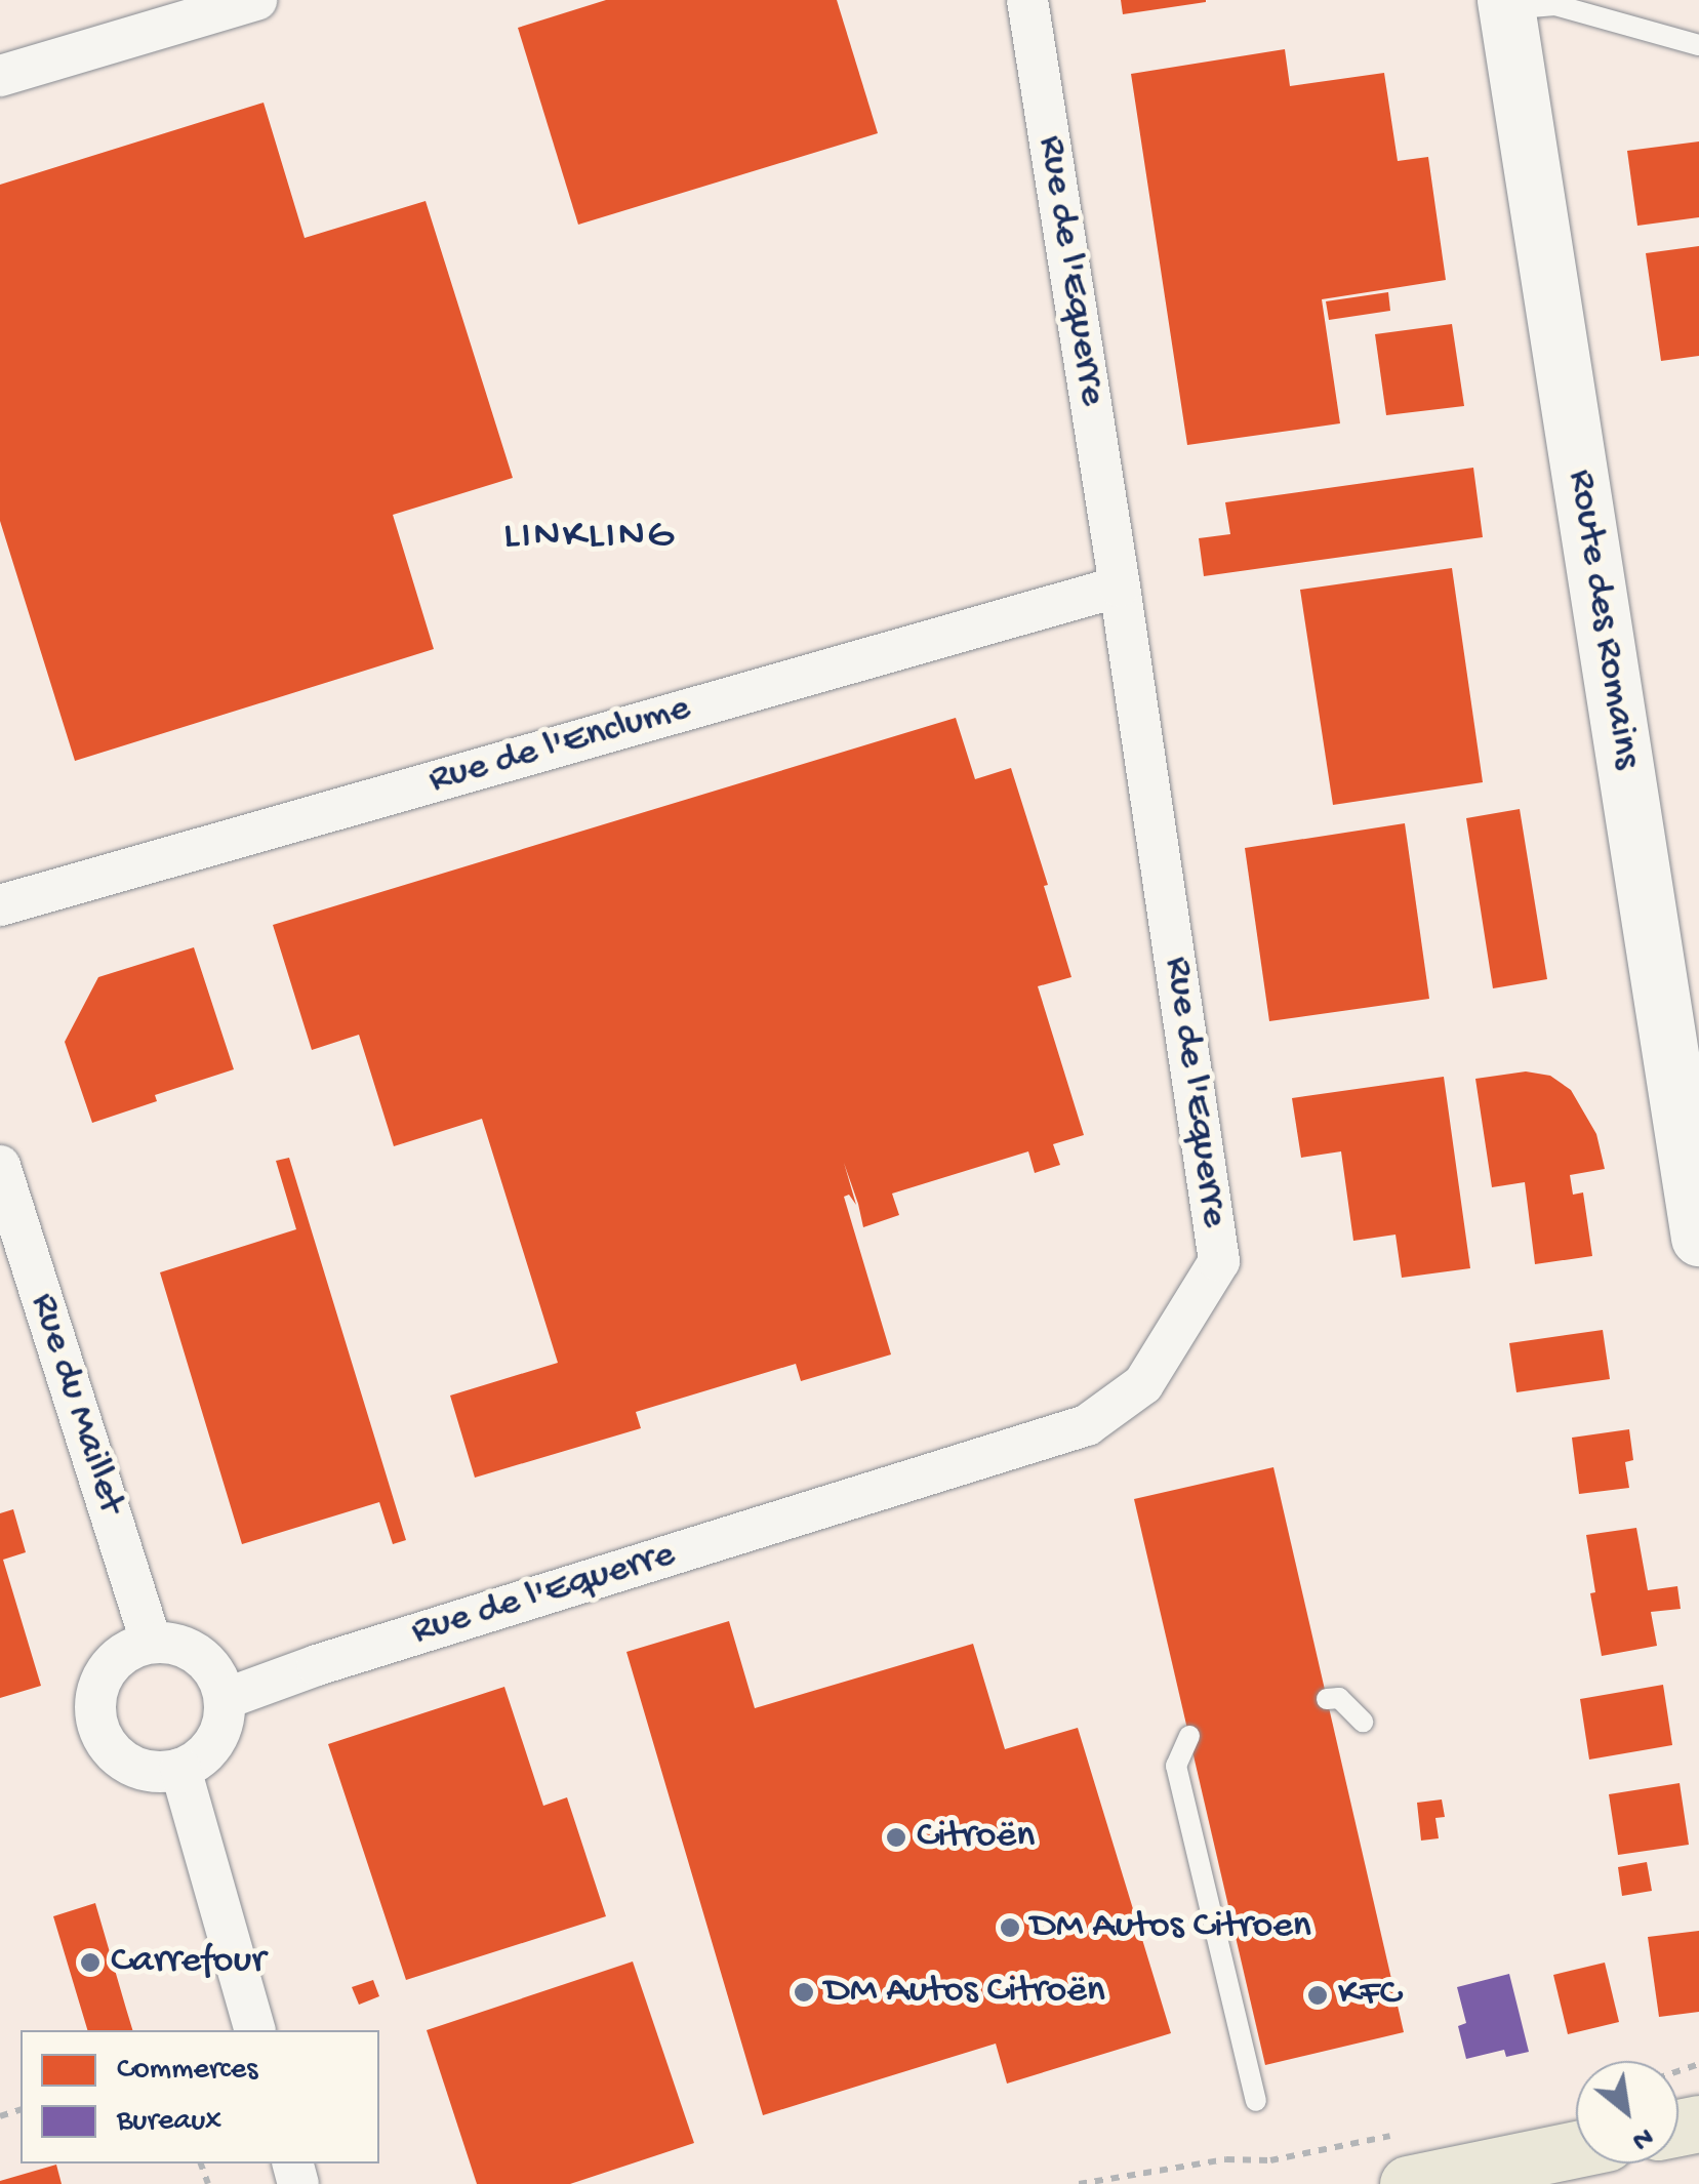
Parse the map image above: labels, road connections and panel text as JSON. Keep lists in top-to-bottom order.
{
  "streets": {
    "street": [
      "Rue de l'Equerre",
      "Route des Romains",
      "Rue de l'Enclume",
      "Rue du Maillet"
    ]
  },
  "crossings": [
    ["Rue de l'Equerre", "Rue de l'Enclume"],
    ["Rue de l'Equerre", "Rue du Maillet"]
  ],
  "districts": ["LINKLING"],
  "places": [
    "Citroën",
    "DM Autos Citroen",
    "Carrefour",
    "DM Autos Citroën",
    "KFC"
  ],
  "legend": ["Commerces", "Bureaux"],
  "north": "bottom right"
}
